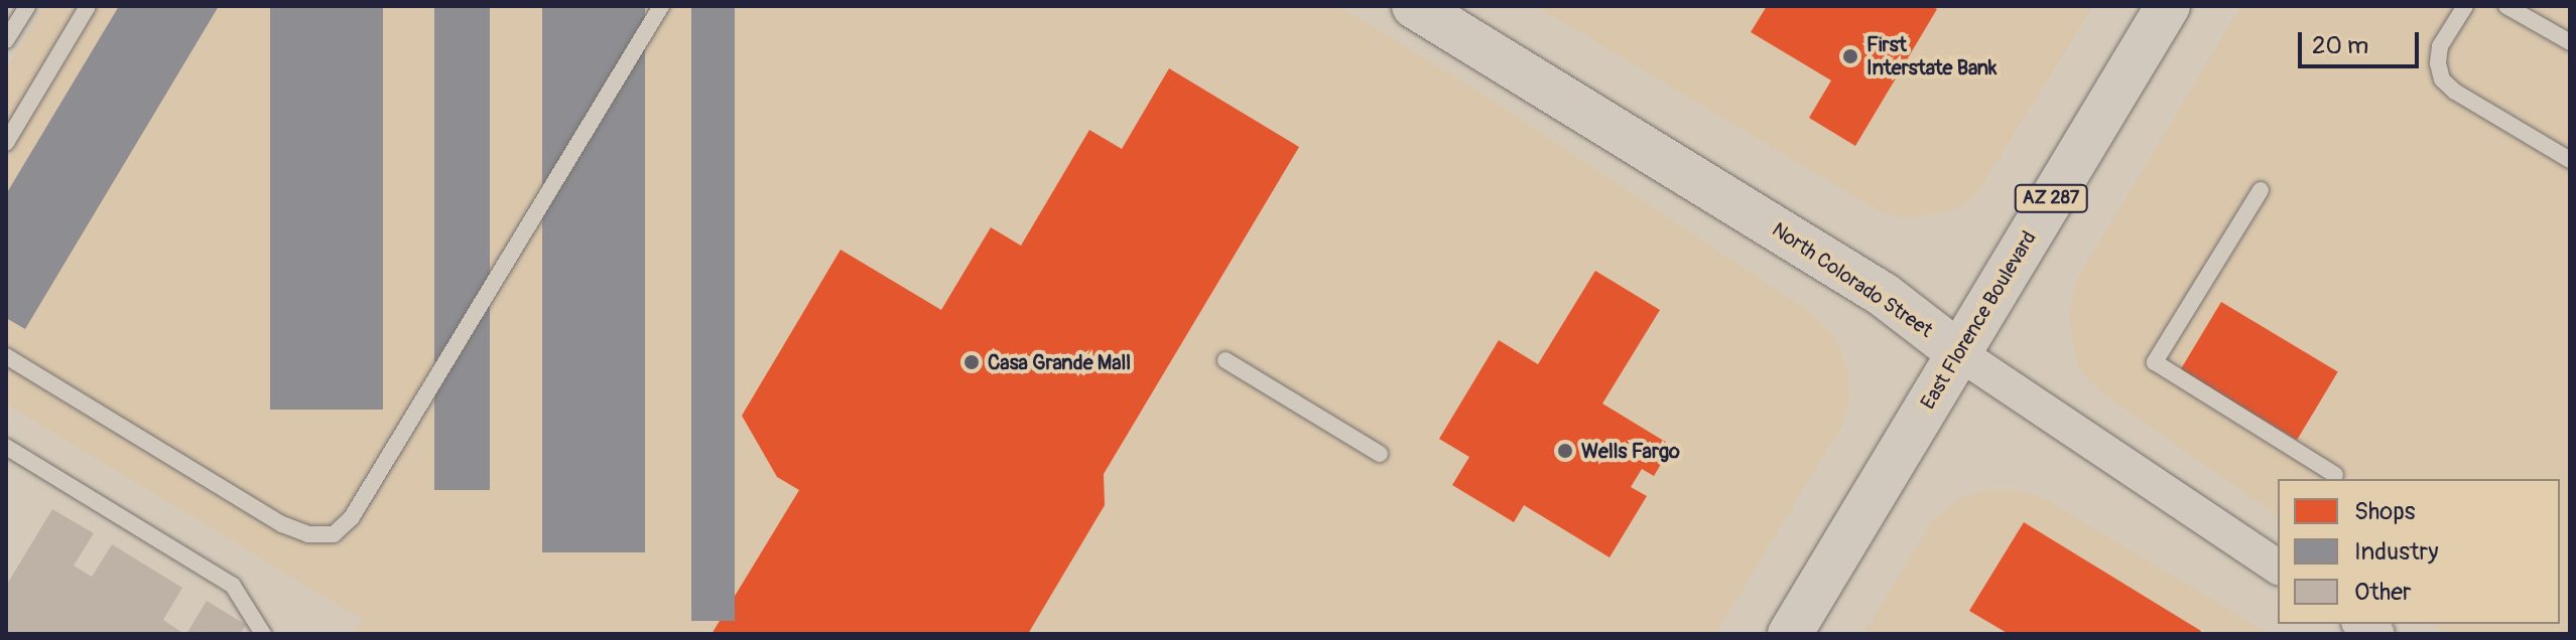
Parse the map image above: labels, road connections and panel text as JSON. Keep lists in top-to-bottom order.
{
  "streets": {
    "main road": ["AZ 287", "North Colorado Street", "East Florence Boulevard"]
  },
  "crossings": [
    ["North Colorado Street", "East Florence Boulevard"]
  ],
  "places": ["First Interstate Bank", "Casa Grande Mall", "Wells Fargo"],
  "legend": ["Shops", "Industry", "Other"],
  "scale_bar": "20 m"
}
